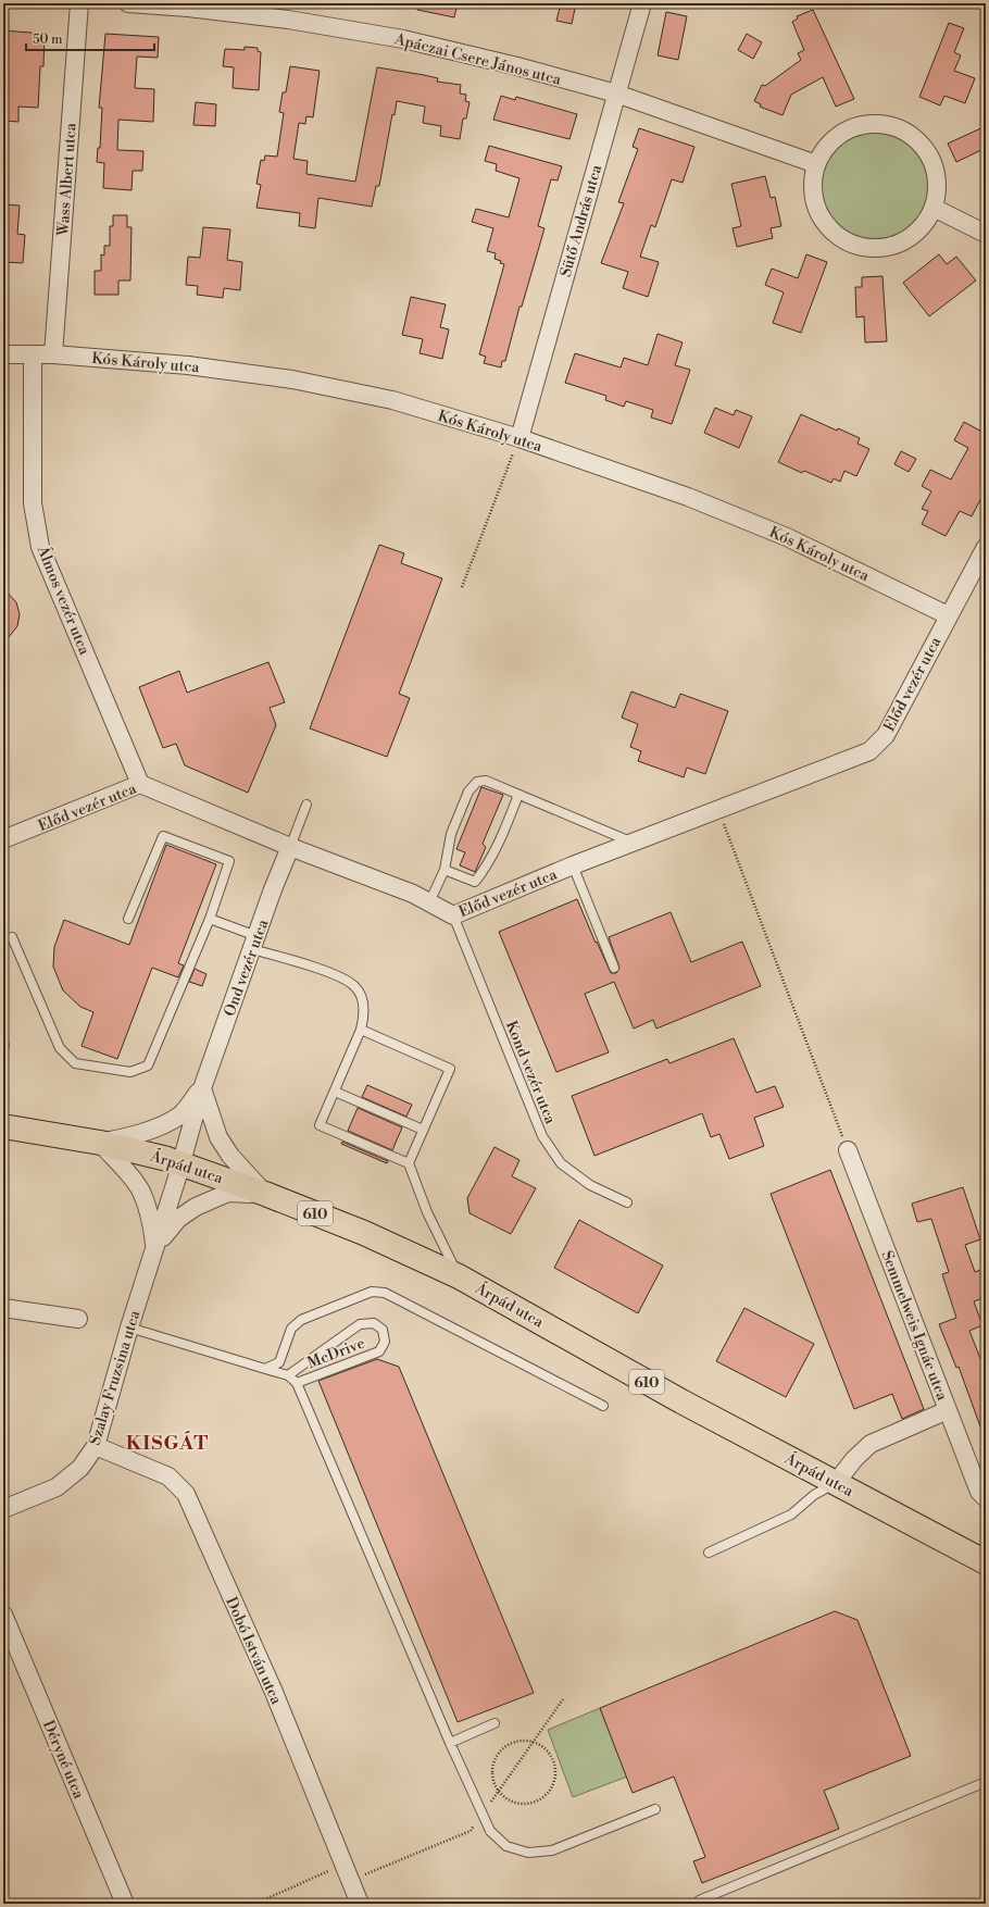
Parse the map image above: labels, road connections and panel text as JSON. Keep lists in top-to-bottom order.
{
  "streets": {
    "main road": ["Árpád utca", "610"],
    "street": [
      "Apáczai Csere János utca",
      "Wass Albert utca",
      "Sütő András utca",
      "Kós Károly utca",
      "Álmos vezér utca",
      "Előd vezér utca",
      "Ond vezér utca",
      "Semmelweis Ignác utca",
      "Szalay Fruzsina utca",
      "Dobó István utca",
      "Déryné utca"
    ],
    "lane": ["Kond vezér utca", "McDrive"]
  },
  "crossings": [
    ["Apáczai Csere János utca", "Sütő András utca"],
    ["Wass Albert utca", "Kós Károly utca"],
    ["Sütő András utca", "Kós Károly utca"],
    ["Kós Károly utca", "Álmos vezér utca"],
    ["Kós Károly utca", "Előd vezér utca"],
    ["Álmos vezér utca", "Előd vezér utca"],
    ["Előd vezér utca", "Ond vezér utca"],
    ["Előd vezér utca", "Kond vezér utca"],
    ["Ond vezér utca", "Árpád utca"],
    ["Ond vezér utca", "Szalay Fruzsina utca"],
    ["Árpád utca", "Szalay Fruzsina utca"],
    ["Szalay Fruzsina utca", "Dobó István utca"]
  ],
  "districts": ["KISGÁT"],
  "scale_bar": "50 m"
}
